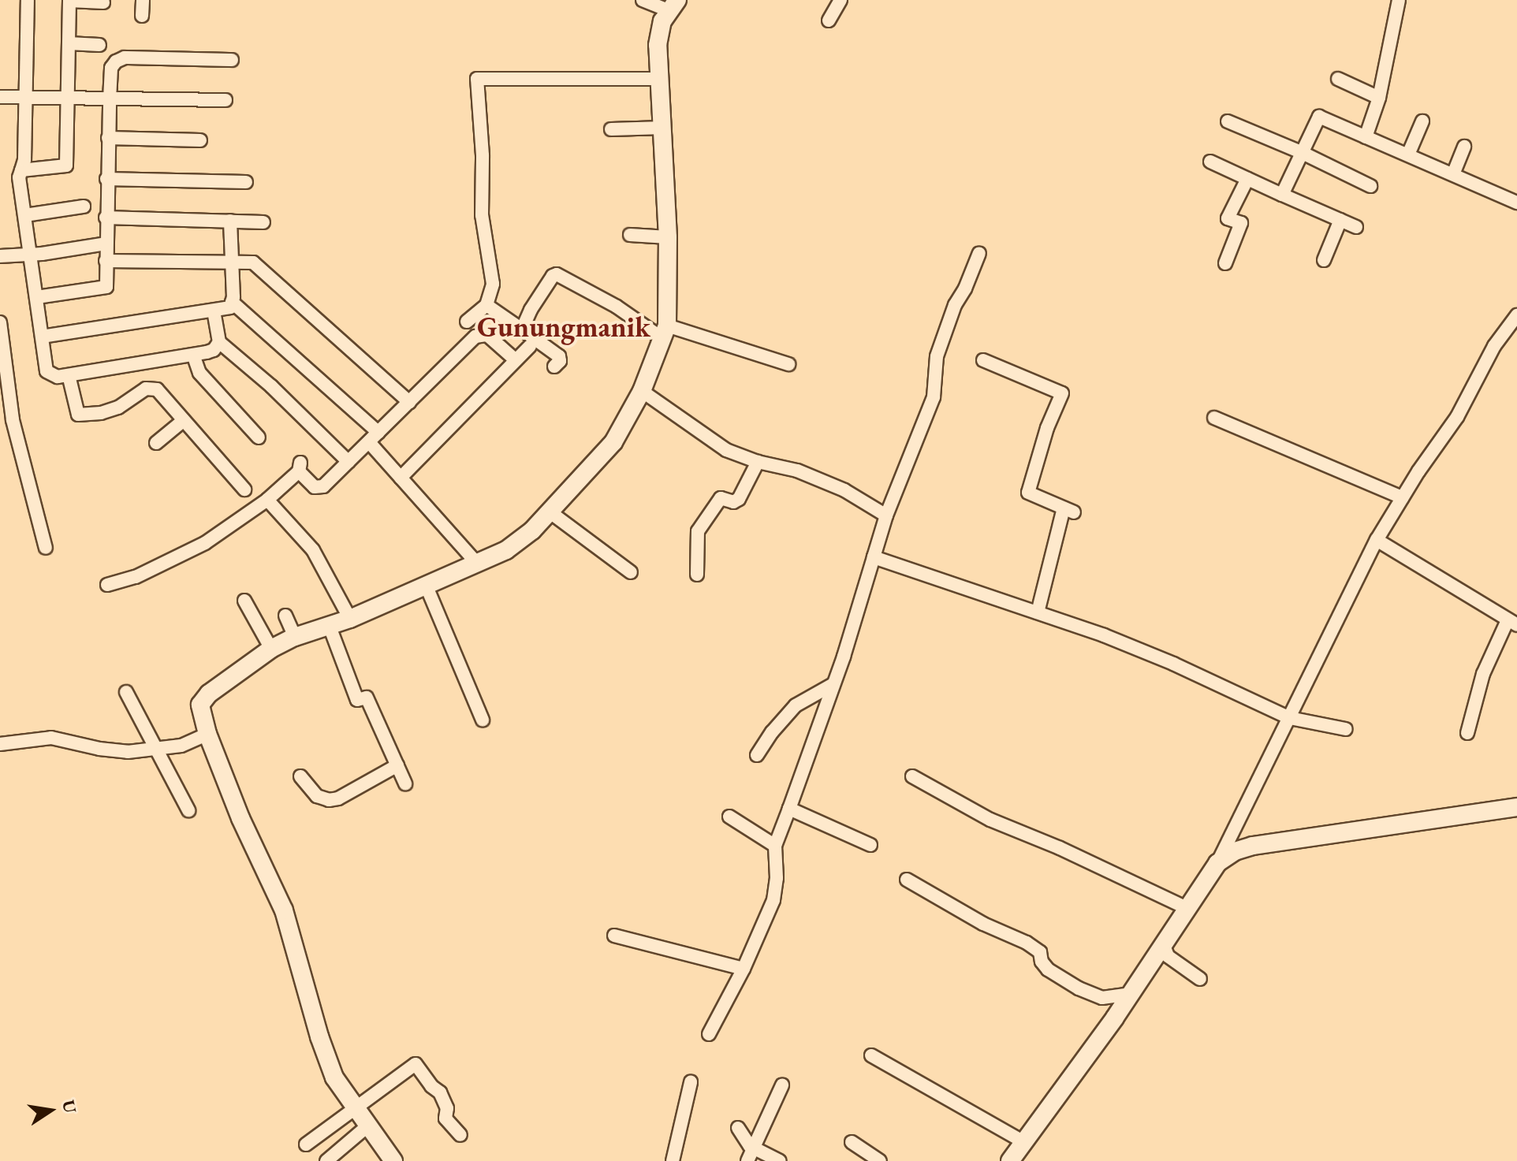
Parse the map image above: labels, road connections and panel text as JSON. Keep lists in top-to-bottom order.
{
  "districts": ["Gunungmanik"],
  "north": "right"
}
